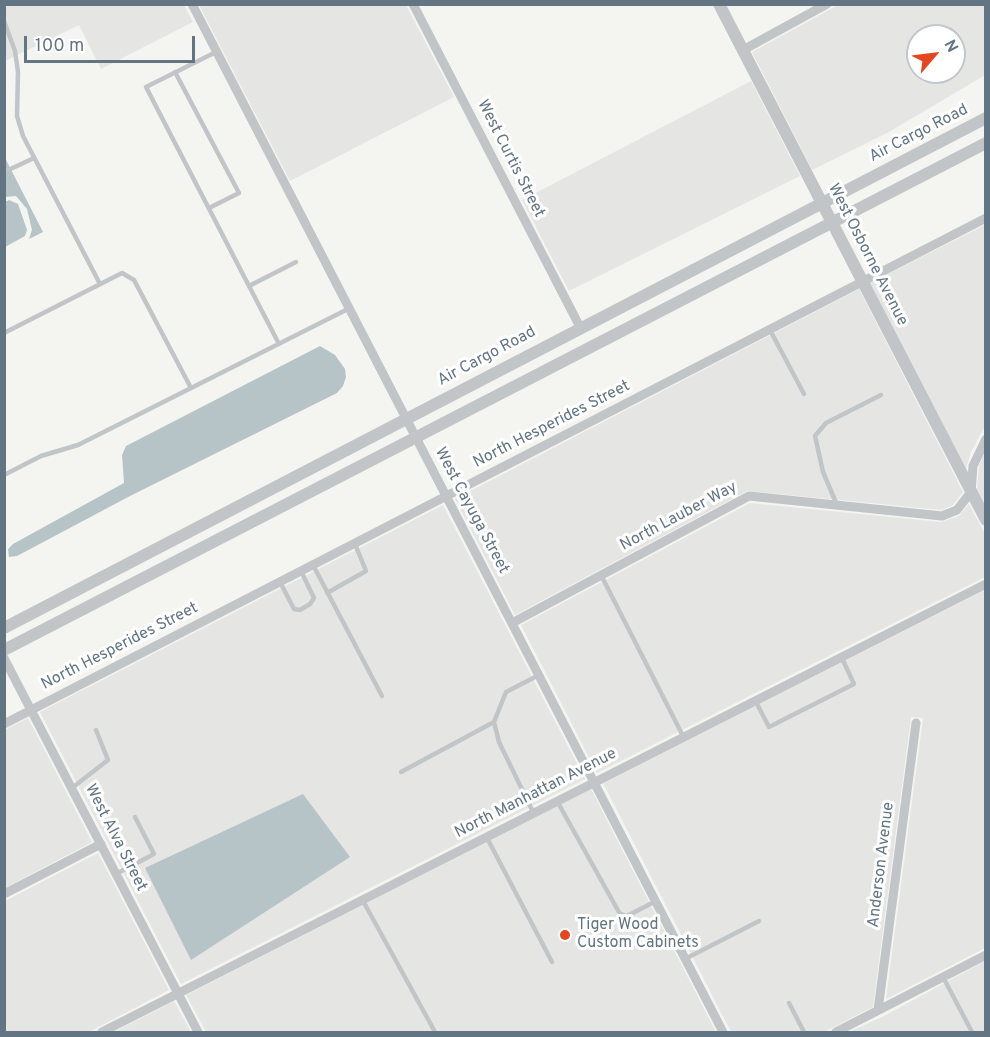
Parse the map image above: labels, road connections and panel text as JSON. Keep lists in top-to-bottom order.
{
  "streets": {
    "street": [
      "Air Cargo Road",
      "West Curtis Street",
      "West Osborne Avenue",
      "North Hesperides Street",
      "West Cayuga Street",
      "North Lauber Way",
      "North Manhattan Avenue",
      "West Alva Street",
      "Anderson Avenue"
    ]
  },
  "crossings": [
    ["Air Cargo Road", "West Curtis Street"],
    ["Air Cargo Road", "West Osborne Avenue"],
    ["Air Cargo Road", "West Cayuga Street"],
    ["West Osborne Avenue", "North Hesperides Street"],
    ["West Osborne Avenue", "North Lauber Way"],
    ["North Hesperides Street", "West Cayuga Street"],
    ["North Hesperides Street", "West Alva Street"],
    ["West Cayuga Street", "North Lauber Way"],
    ["West Cayuga Street", "North Manhattan Avenue"],
    ["North Manhattan Avenue", "West Alva Street"]
  ],
  "places": ["Tiger Wood Custom Cabinets"],
  "scale_bar": "100 m",
  "north": "top right"
}
